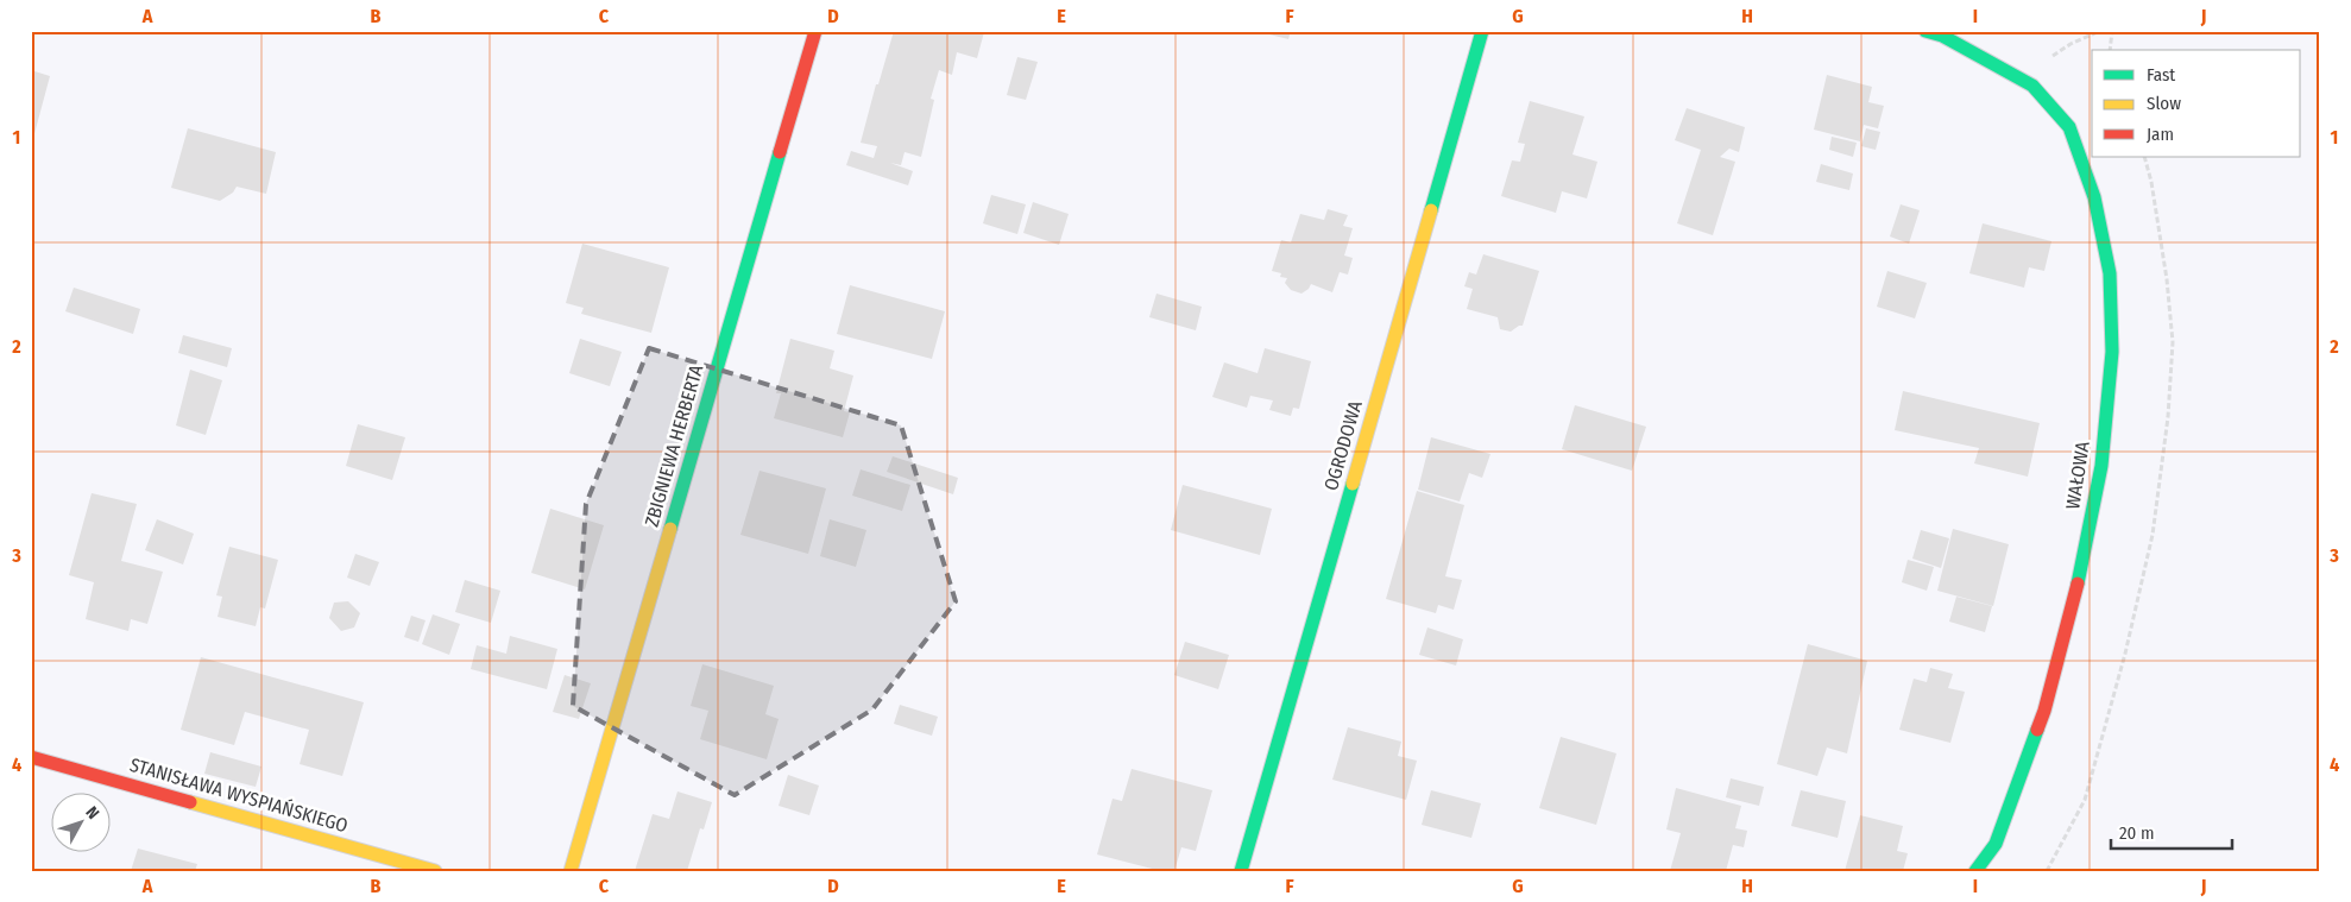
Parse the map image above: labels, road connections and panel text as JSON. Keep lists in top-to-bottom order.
{
  "streets": {
    "street": [
      "ZBIGNIEWA HERBERTA",
      "OGRODOWA",
      "WAŁOWA",
      "STANISŁAWA WYSPIAŃSKIEGO"
    ]
  },
  "legend": ["Fast", "Slow", "Jam"],
  "scale_bar": "20 m",
  "north": "top right",
  "grid": {
    "columns": [
      "A",
      "B",
      "C",
      "D",
      "E",
      "F",
      "G",
      "H",
      "I",
      "J"
    ],
    "rows": [
      "1",
      "2",
      "3",
      "4"
    ]
  }
}
